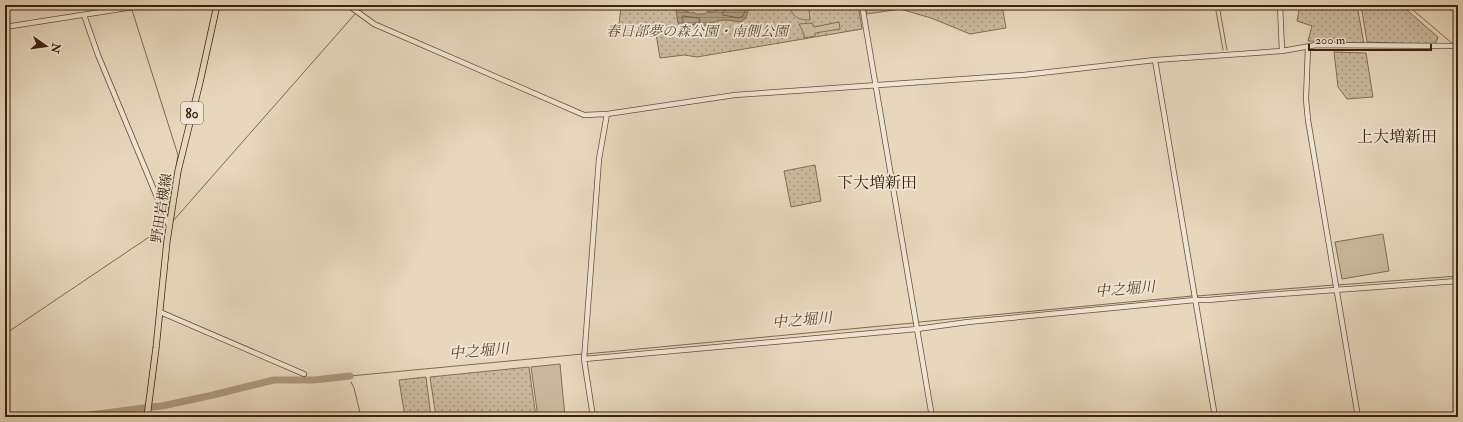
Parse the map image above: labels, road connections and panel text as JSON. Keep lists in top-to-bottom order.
{
  "streets": {
    "main road": ["80", "野田岩槻線"]
  },
  "districts": ["上大増新田", "下大増新田"],
  "water": ["中之堀川"],
  "parks": ["春日部夢の森公園・南側公園"],
  "scale_bar": "200 m",
  "north": "right"
}
